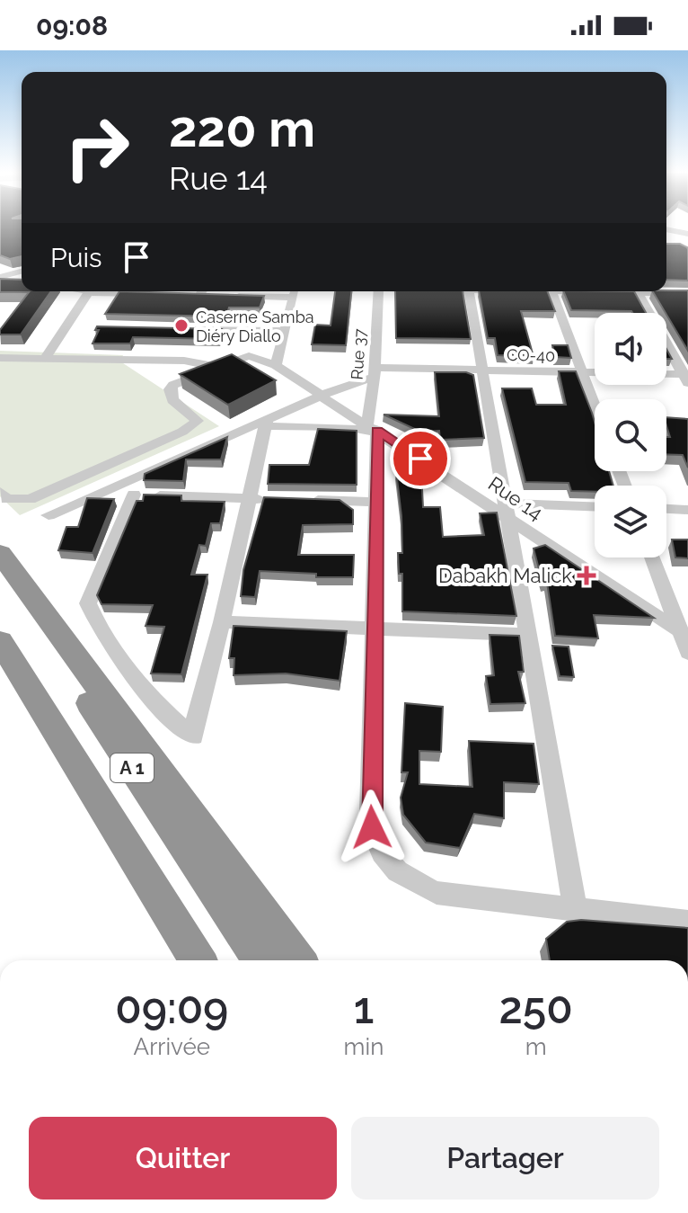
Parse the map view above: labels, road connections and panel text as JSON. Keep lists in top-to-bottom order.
{
  "streets": {
    "highway": ["A 1"],
    "street": ["Rue 37", "CO-40", "Rue 14"]
  },
  "crossings": [
    ["Rue 37", "CO-40"],
    ["Rue 37", "Rue 14"]
  ],
  "places": {
    "other": ["Caserne Samba Diéry Diallo"],
    "health": ["Dabakh Malick"]
  },
  "page": {
    "status": "09:08",
    "turn": ["220 m", "Rue 14"],
    "then": "Puis",
    "eta": [
      "09:09",
      "Arrivée",
      "1",
      "min",
      "250",
      "m"
    ],
    "buttons": ["Quitter", "Partager"]
  }
}
